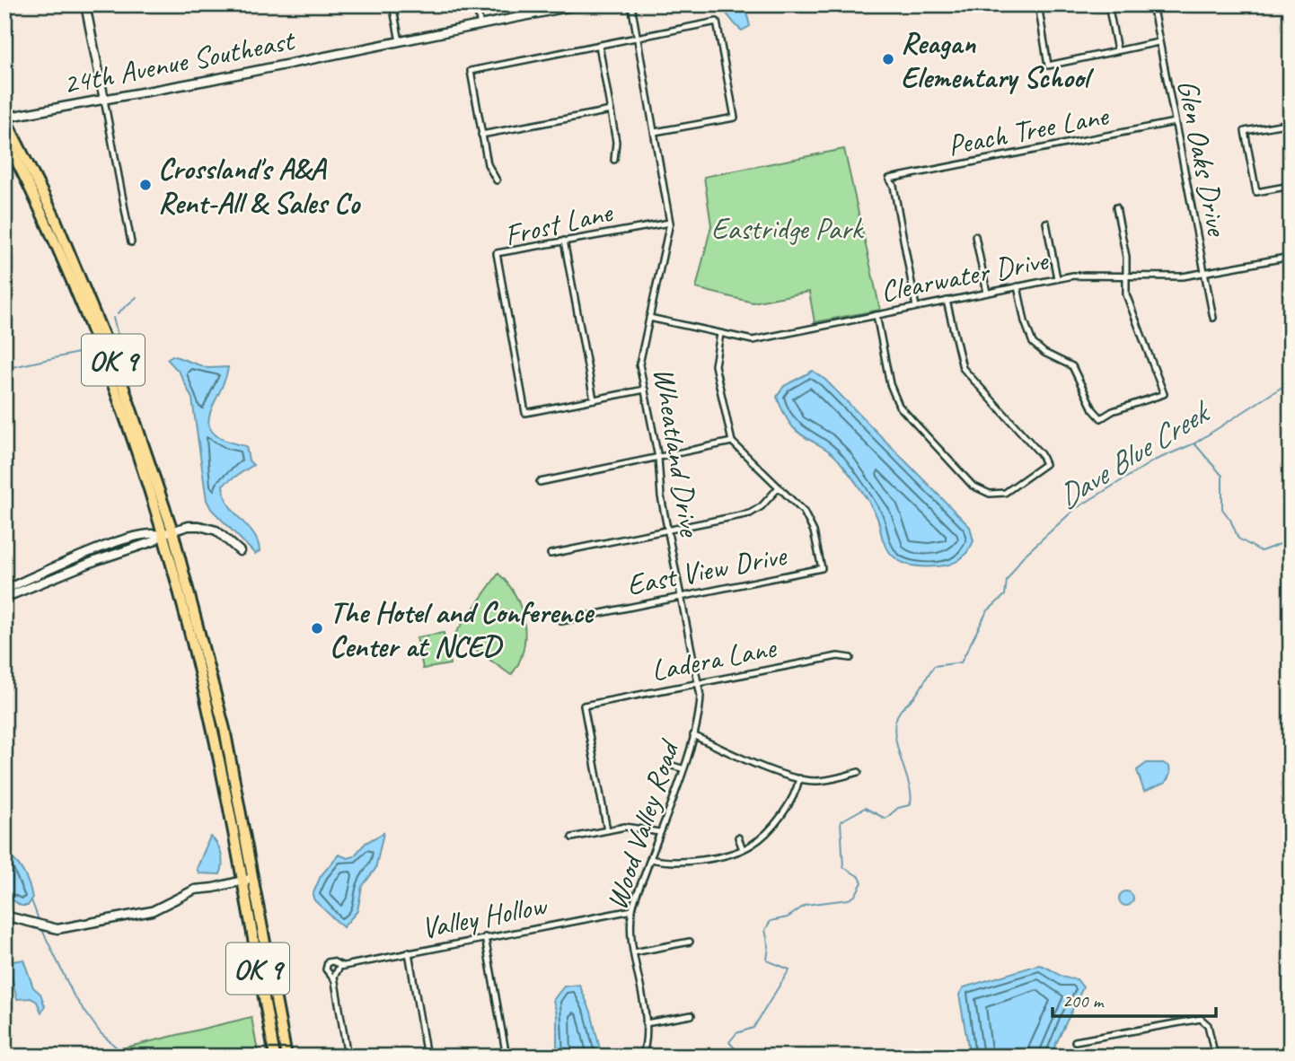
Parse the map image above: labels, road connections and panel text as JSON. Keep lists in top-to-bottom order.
{
  "streets": {
    "highway": ["OK 9"],
    "street": [
      "24th Avenue Southeast",
      "Peach Tree Lane",
      "Glen Oaks Drive",
      "Frost Lane",
      "Clearwater Drive",
      "Wheatland Drive",
      "East View Drive",
      "Ladera Lane",
      "Wood Valley Road",
      "Valley Hollow"
    ]
  },
  "crossings": [
    ["24th Avenue Southeast", "OK 9"],
    ["Peach Tree Lane", "Glen Oaks Drive"],
    ["Peach Tree Lane", "Clearwater Drive"],
    ["Glen Oaks Drive", "Clearwater Drive"],
    ["Frost Lane", "Wheatland Drive"],
    ["Clearwater Drive", "Wheatland Drive"],
    ["Wheatland Drive", "East View Drive"],
    ["Wheatland Drive", "Ladera Lane"],
    ["Wheatland Drive", "Wood Valley Road"],
    ["Ladera Lane", "Wood Valley Road"],
    ["Wood Valley Road", "Valley Hollow"]
  ],
  "water": ["Dave Blue Creek"],
  "parks": ["Eastridge Park"],
  "places": ["Reagan Elementary School", "Crossland's A&A Rent-All & Sales Co", "The Hotel and Conference Center at NCED"],
  "scale_bar": "200 m"
}
